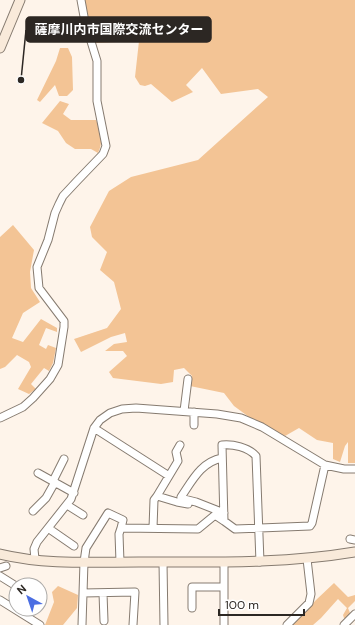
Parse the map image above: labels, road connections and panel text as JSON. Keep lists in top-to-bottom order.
{
  "places": ["薩摩川内市国際交流センター"],
  "scale_bar": "100 m",
  "north": "top left"
}
